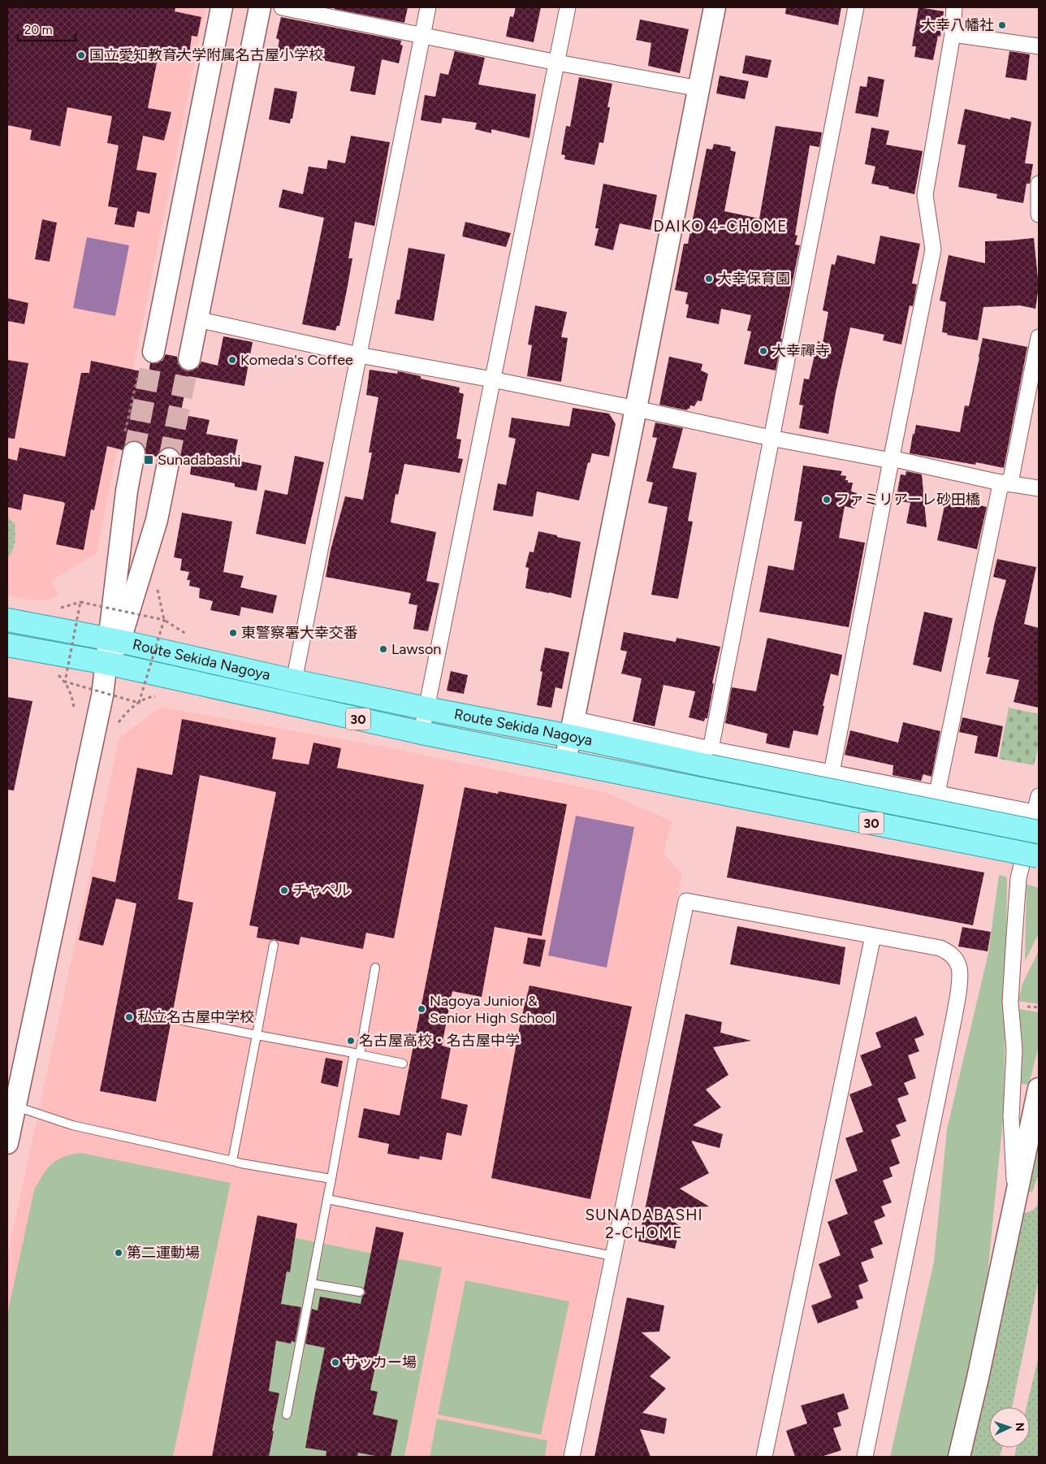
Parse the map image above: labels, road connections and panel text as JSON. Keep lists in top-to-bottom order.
{
  "streets": {
    "main road": ["Route Sekida Nagoya", "30"]
  },
  "districts": ["DAIKO 4-CHOME", "SUNADABASHI 2-CHOME"],
  "places": {
    "other": [
      "大幸八幡社",
      "国立愛知教育大学附属名古屋小学校",
      "大幸保育園",
      "大幸禪寺",
      "Komeda's Coffee",
      "ファミリアーレ砂田橋",
      "東警察署大幸交番",
      "Lawson",
      "チャペル",
      "Nagoya Junior & Senior High School",
      "私立名古屋中学校",
      "名古屋高校・名古屋中学",
      "第二運動場",
      "サッカー場"
    ],
    "transit": ["Sunadabashi"]
  },
  "scale_bar": "20 m",
  "north": "right"
}
